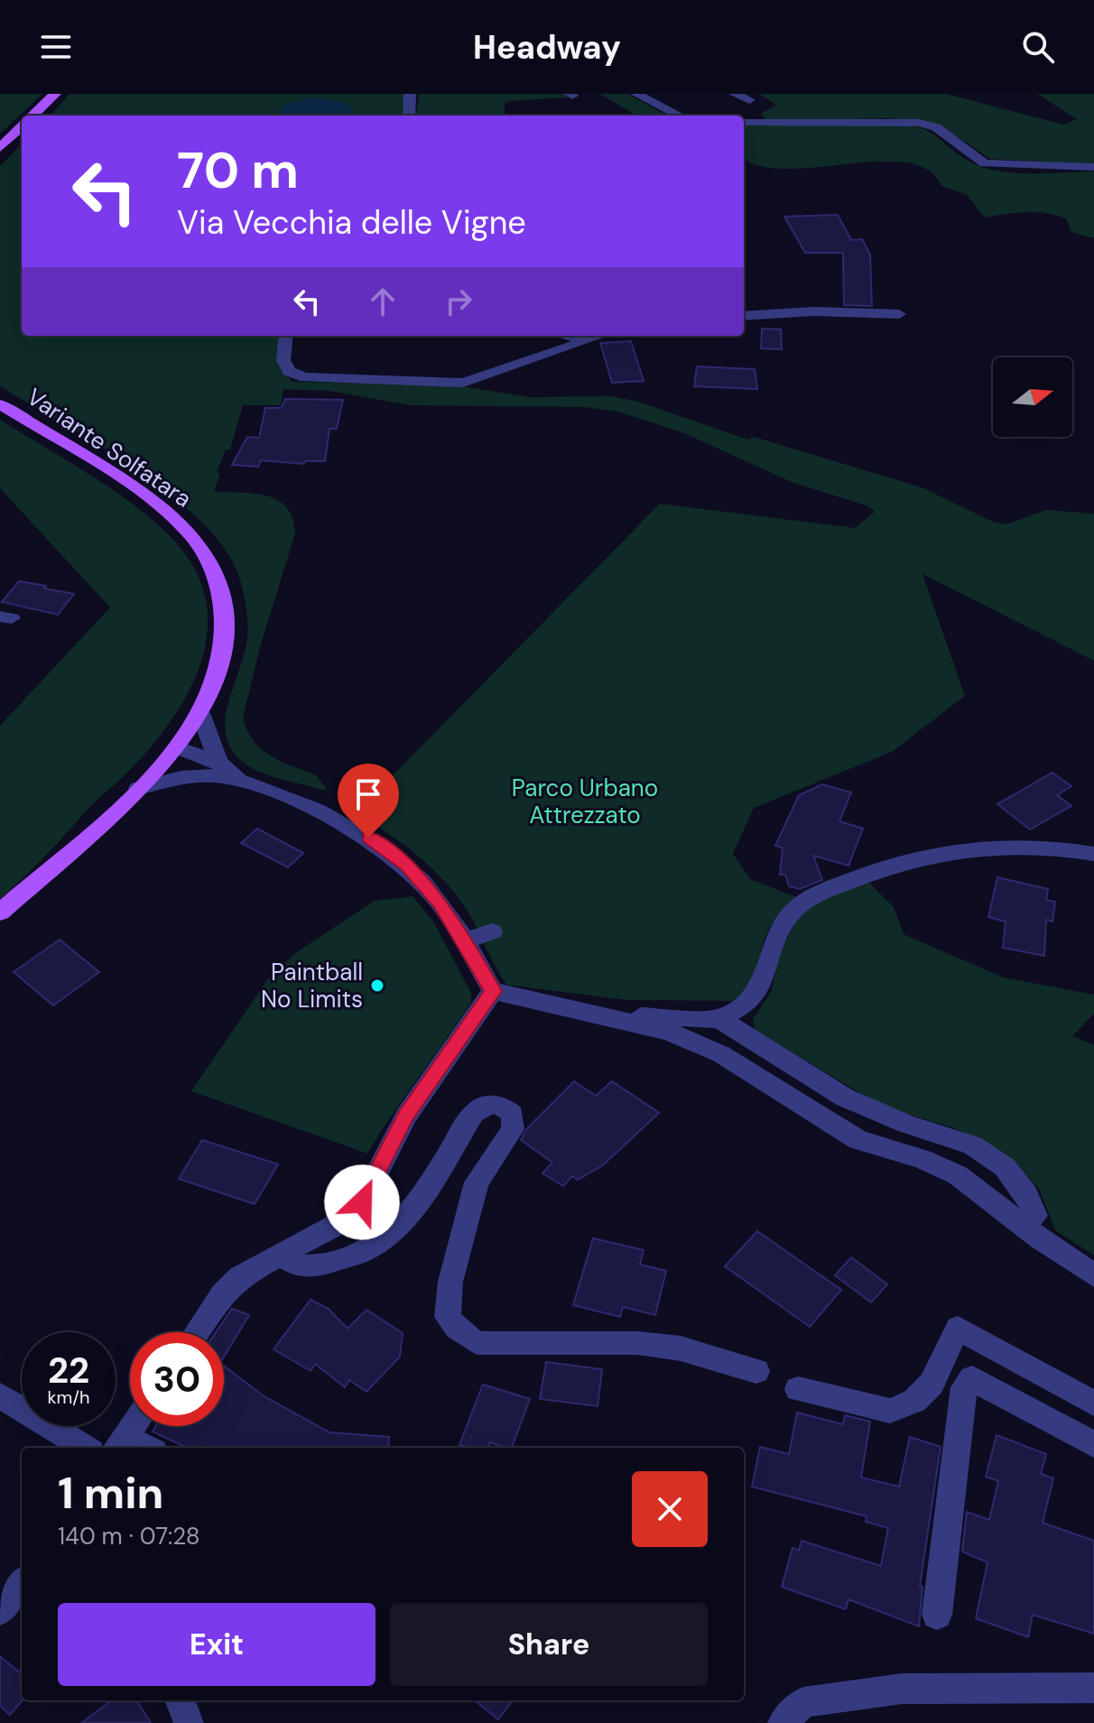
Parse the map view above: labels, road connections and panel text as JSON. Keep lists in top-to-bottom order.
{
  "streets": {
    "main road": ["Variante Solfatara"]
  },
  "parks": ["Parco Urbano Attrezzato"],
  "places": ["Paintball No Limits"],
  "north": "right",
  "page": {
    "header": "Headway",
    "turn": ["70 m", "Via Vecchia delle Vigne"],
    "speed": "22 km/h",
    "limit": "30",
    "heading": ["1 min", "140 m · 07:28"],
    "buttons": ["Exit", "Share"]
  }
}
